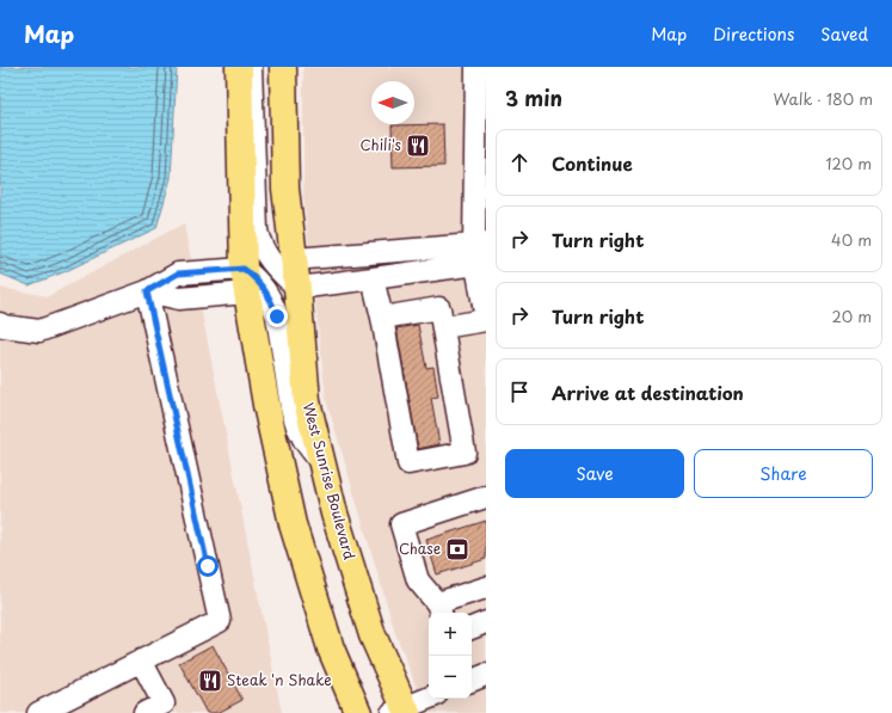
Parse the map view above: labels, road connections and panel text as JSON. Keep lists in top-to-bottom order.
{
  "streets": {
    "highway": ["West Sunrise Boulevard"]
  },
  "places": {
    "restaurant": ["Chili's", "Steak 'n Shake"],
    "bank": ["Chase"]
  },
  "north": "left",
  "page": {
    "header": "Map",
    "nav": ["Map", "Directions", "Saved"],
    "heading": ["3 min", "Walk · 180 m"],
    "list": [
      ["Continue", "120 m"],
      ["Turn right", "40 m"],
      ["Turn right", "20 m"],
      "Arrive at destination"
    ],
    "buttons": ["Save", "Share"],
    "map_buttons": ["+", "−"]
  }
}
